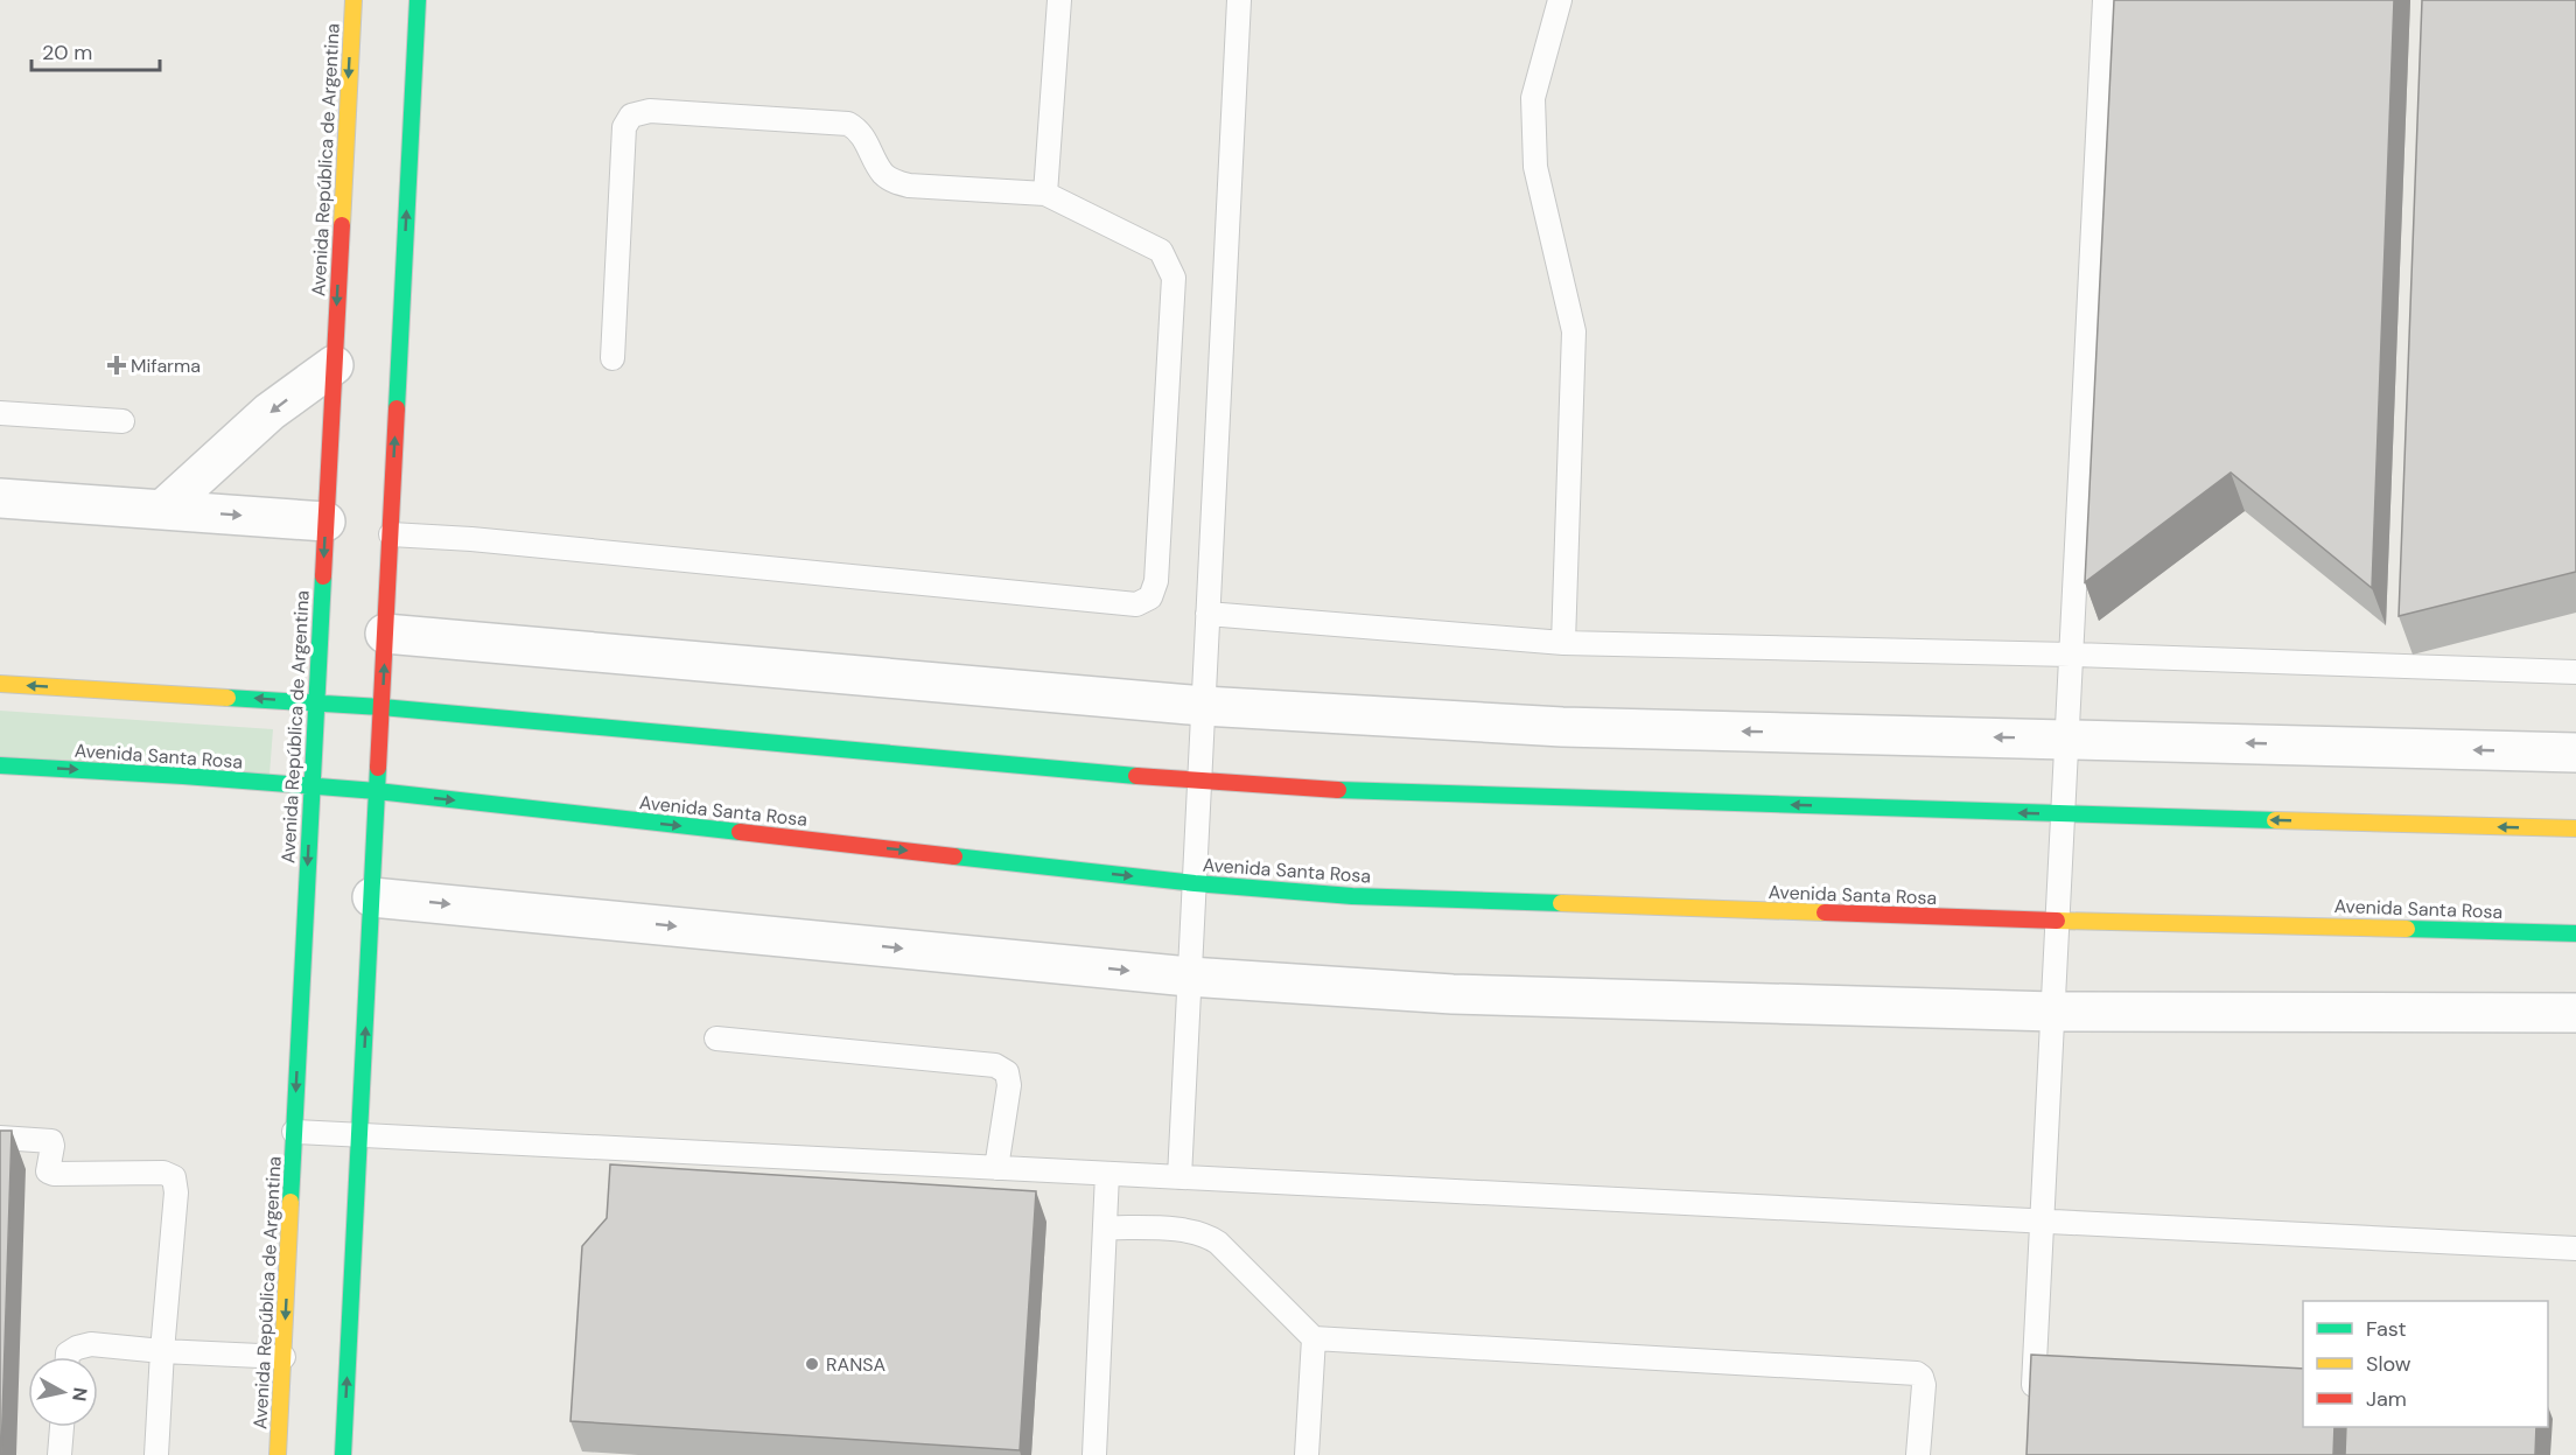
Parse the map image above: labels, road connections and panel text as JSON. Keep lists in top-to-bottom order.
{
  "streets": {
    "main road": ["Avenida República de Argentina", "Avenida Santa Rosa"]
  },
  "crossings": [
    ["Avenida República de Argentina", "Avenida Santa Rosa"]
  ],
  "places": {
    "health": ["Mifarma"],
    "other": ["RANSA"]
  },
  "legend": ["Fast", "Slow", "Jam"],
  "scale_bar": "20 m",
  "north": "right"
}
